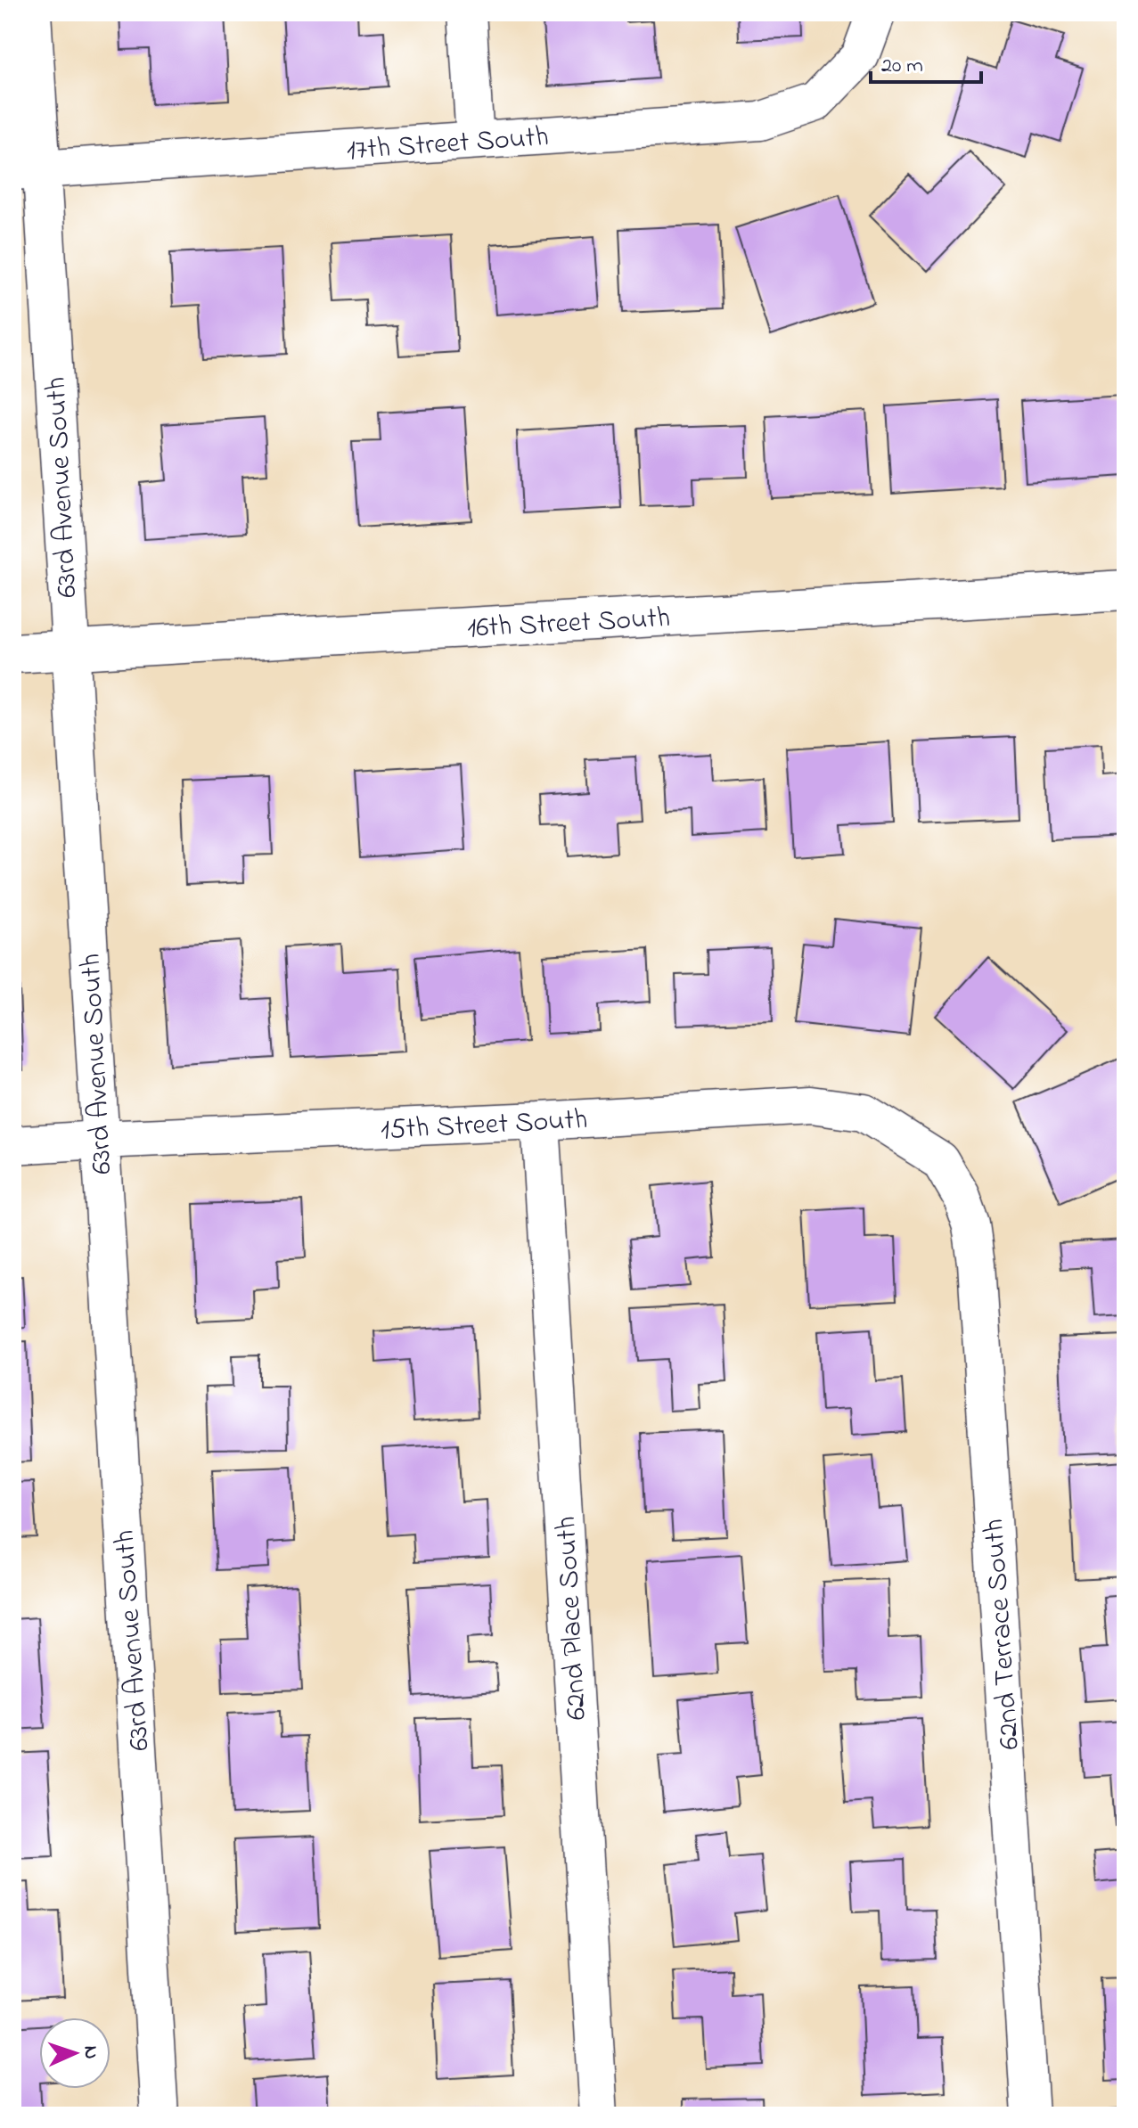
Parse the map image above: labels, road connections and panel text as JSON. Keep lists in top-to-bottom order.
{
  "streets": {
    "street": [
      "17th Street South",
      "63rd Avenue South",
      "16th Street South",
      "15th Street South",
      "62nd Place South",
      "62nd Terrace South"
    ]
  },
  "crossings": [
    ["17th Street South", "63rd Avenue South"],
    ["63rd Avenue South", "16th Street South"],
    ["63rd Avenue South", "15th Street South"],
    ["15th Street South", "62nd Place South"],
    ["15th Street South", "62nd Terrace South"]
  ],
  "scale_bar": "20 m",
  "north": "right"
}
